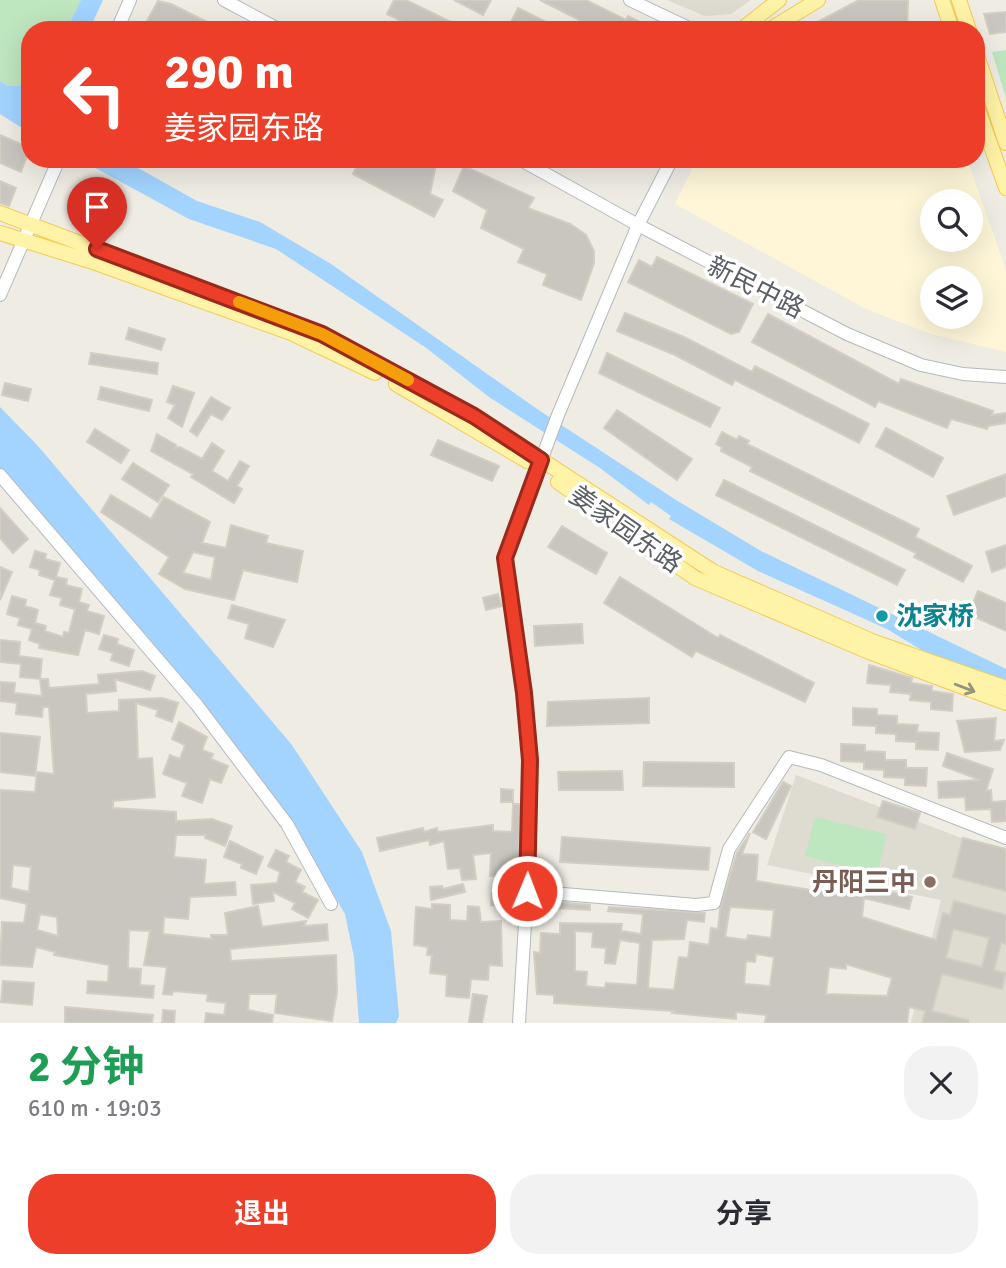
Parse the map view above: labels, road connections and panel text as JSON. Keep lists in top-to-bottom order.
{
  "streets": {
    "main road": ["姜家园东路"],
    "street": ["新民中路"]
  },
  "places": ["沈家桥", "丹阳三中"],
  "page": {
    "turn": ["290 m", "姜家园东路"],
    "heading": ["2 分钟", "610 m · 19:03"],
    "buttons": ["退出", "分享"]
  }
}
